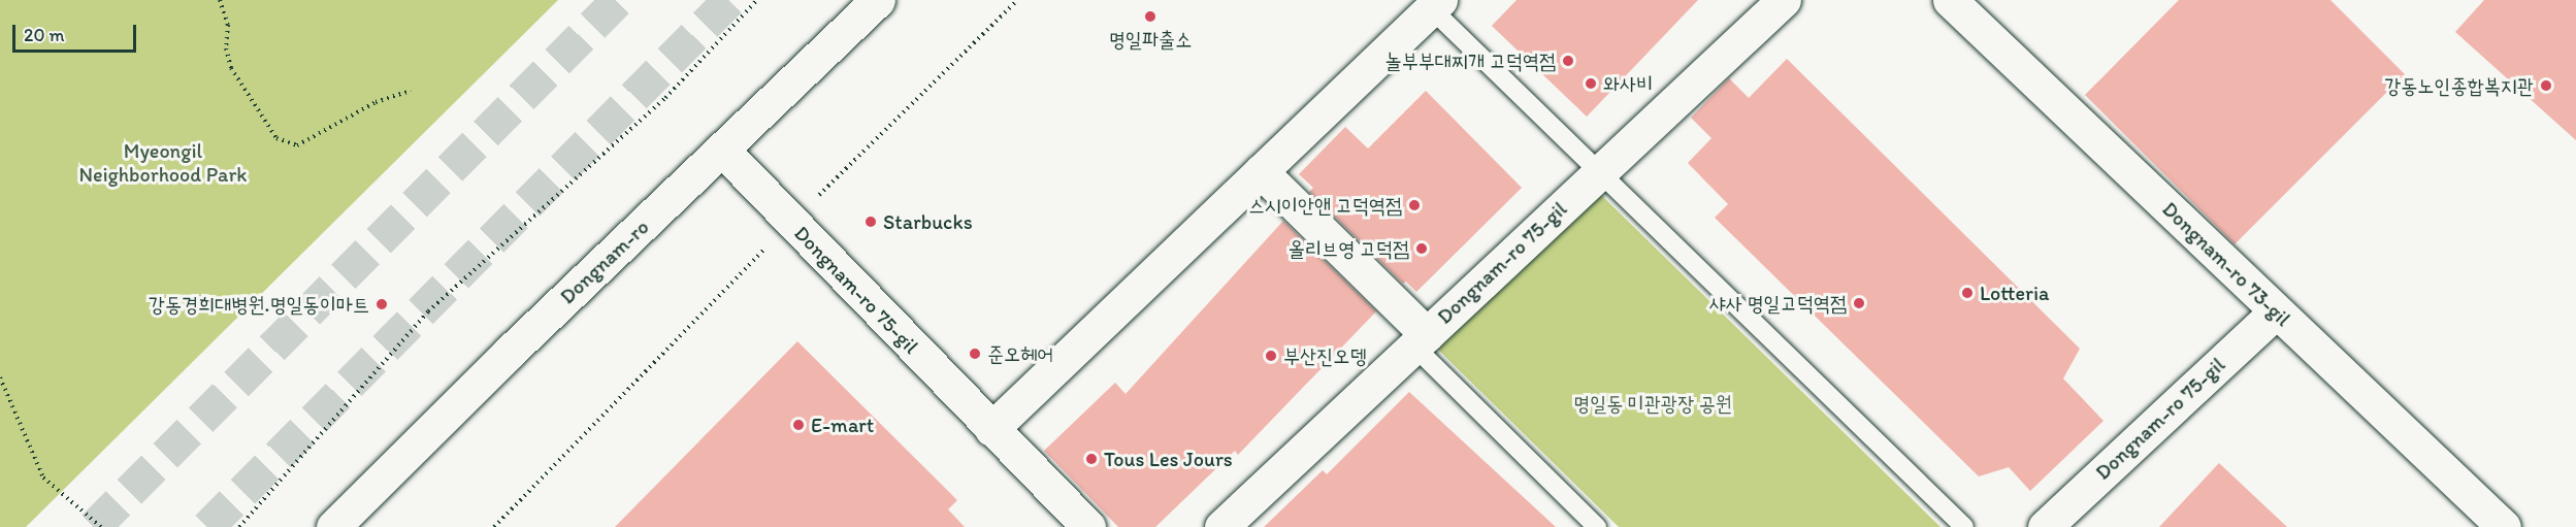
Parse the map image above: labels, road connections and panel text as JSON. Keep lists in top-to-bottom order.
{
  "streets": {
    "street": ["Dongnam-ro", "Dongnam-ro 75-gil", "Dongnam-ro 73-gil"]
  },
  "crossings": [
    ["Dongnam-ro", "Dongnam-ro 75-gil"],
    ["Dongnam-ro 75-gil", "Dongnam-ro 73-gil"]
  ],
  "parks": ["Myeongil Neighborhood Park", "명일동 미관광장 공원"],
  "places": [
    "명일파출소",
    "놀부부대찌개 고덕역점",
    "와사비",
    "강동노인종합복지관",
    "스시이안앤 고덕역점",
    "Starbucks",
    "올리브영 고덕점",
    "Lotteria",
    "샤사 명일고덕역점",
    "강동경희대병원.명일동이마트",
    "준오헤어",
    "부산진오뎅",
    "E-mart",
    "Tous Les Jours"
  ],
  "scale_bar": "20 m"
}
